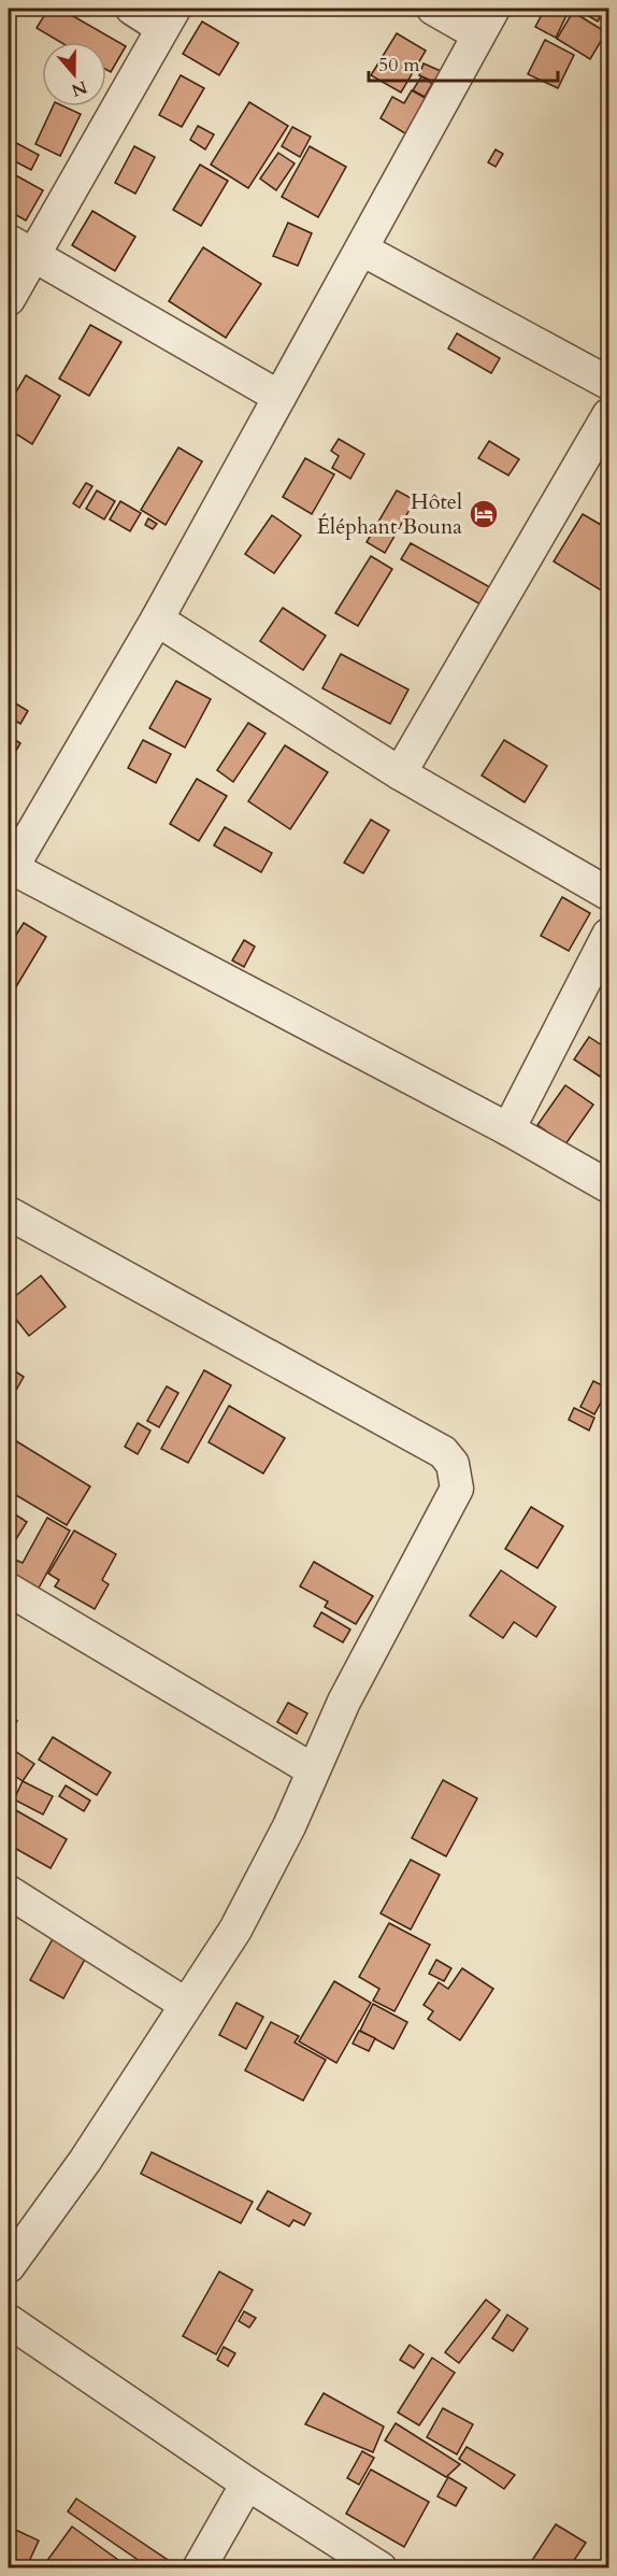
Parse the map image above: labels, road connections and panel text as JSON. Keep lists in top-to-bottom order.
{
  "places": {
    "hotel": ["Hôtel Éléphant Bouna"]
  },
  "scale_bar": "50 m",
  "north": "bottom"
}
